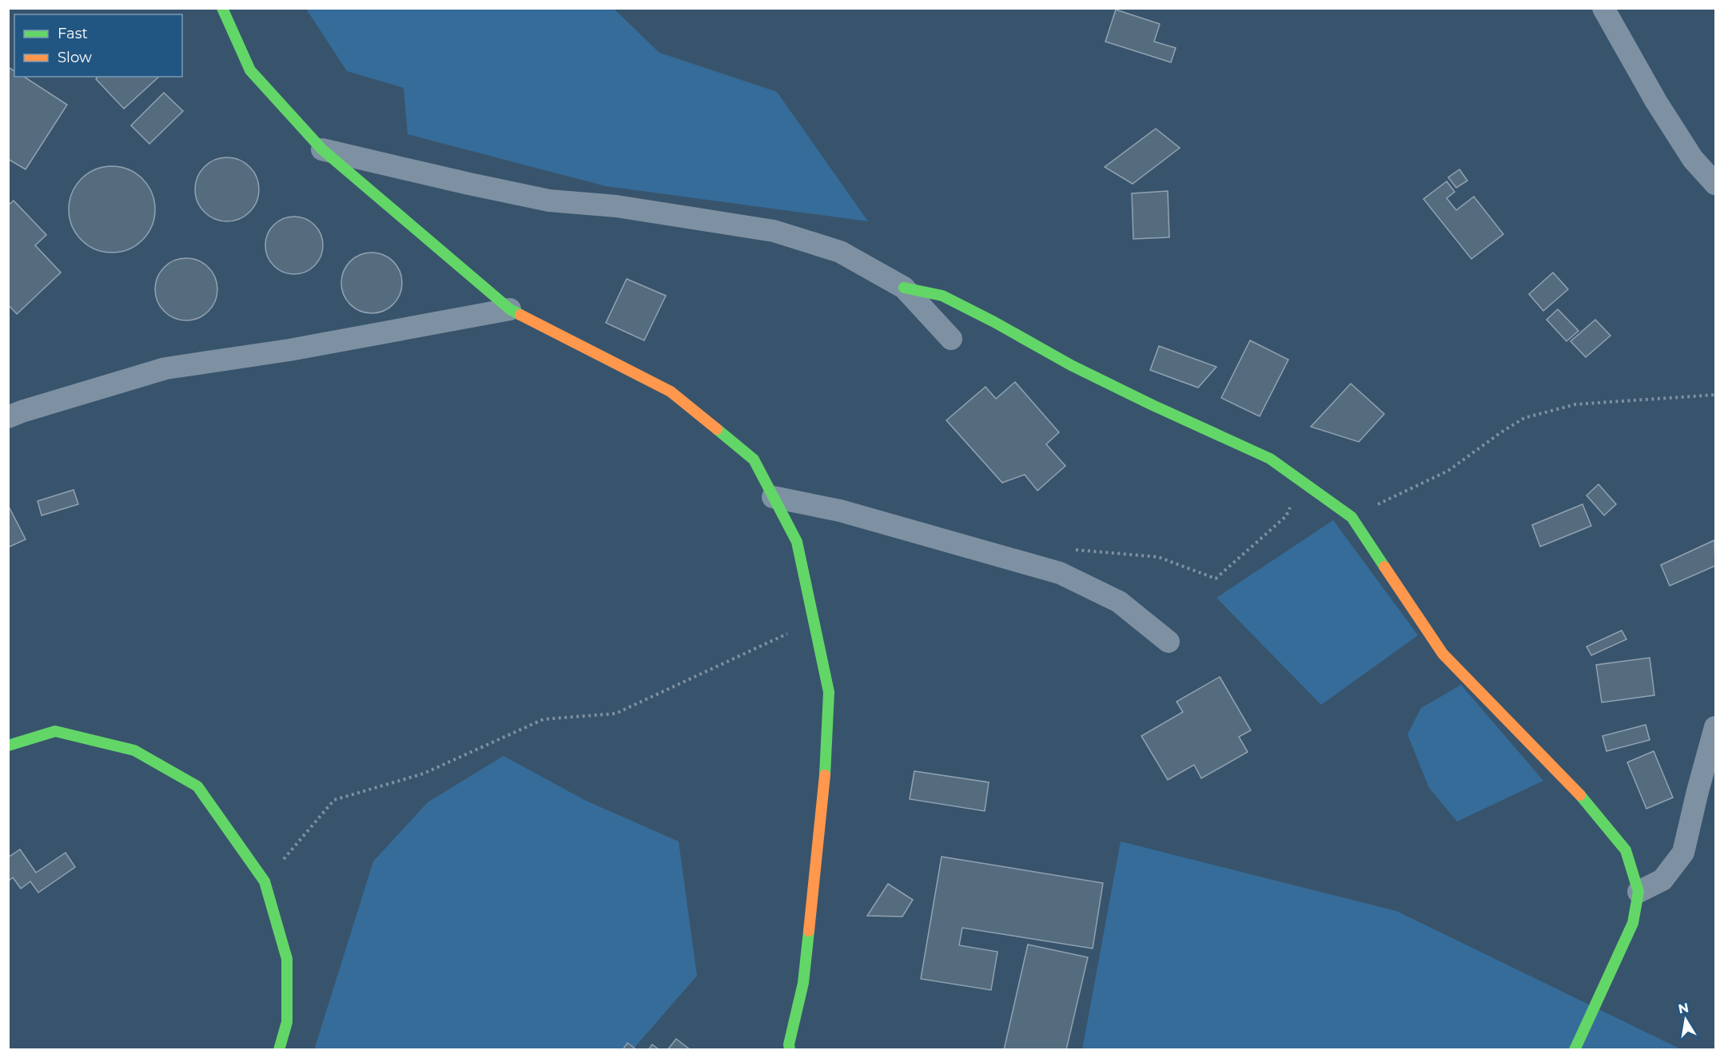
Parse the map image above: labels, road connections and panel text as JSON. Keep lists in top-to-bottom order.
{
  "legend": ["Fast", "Slow"],
  "north": "top"
}
